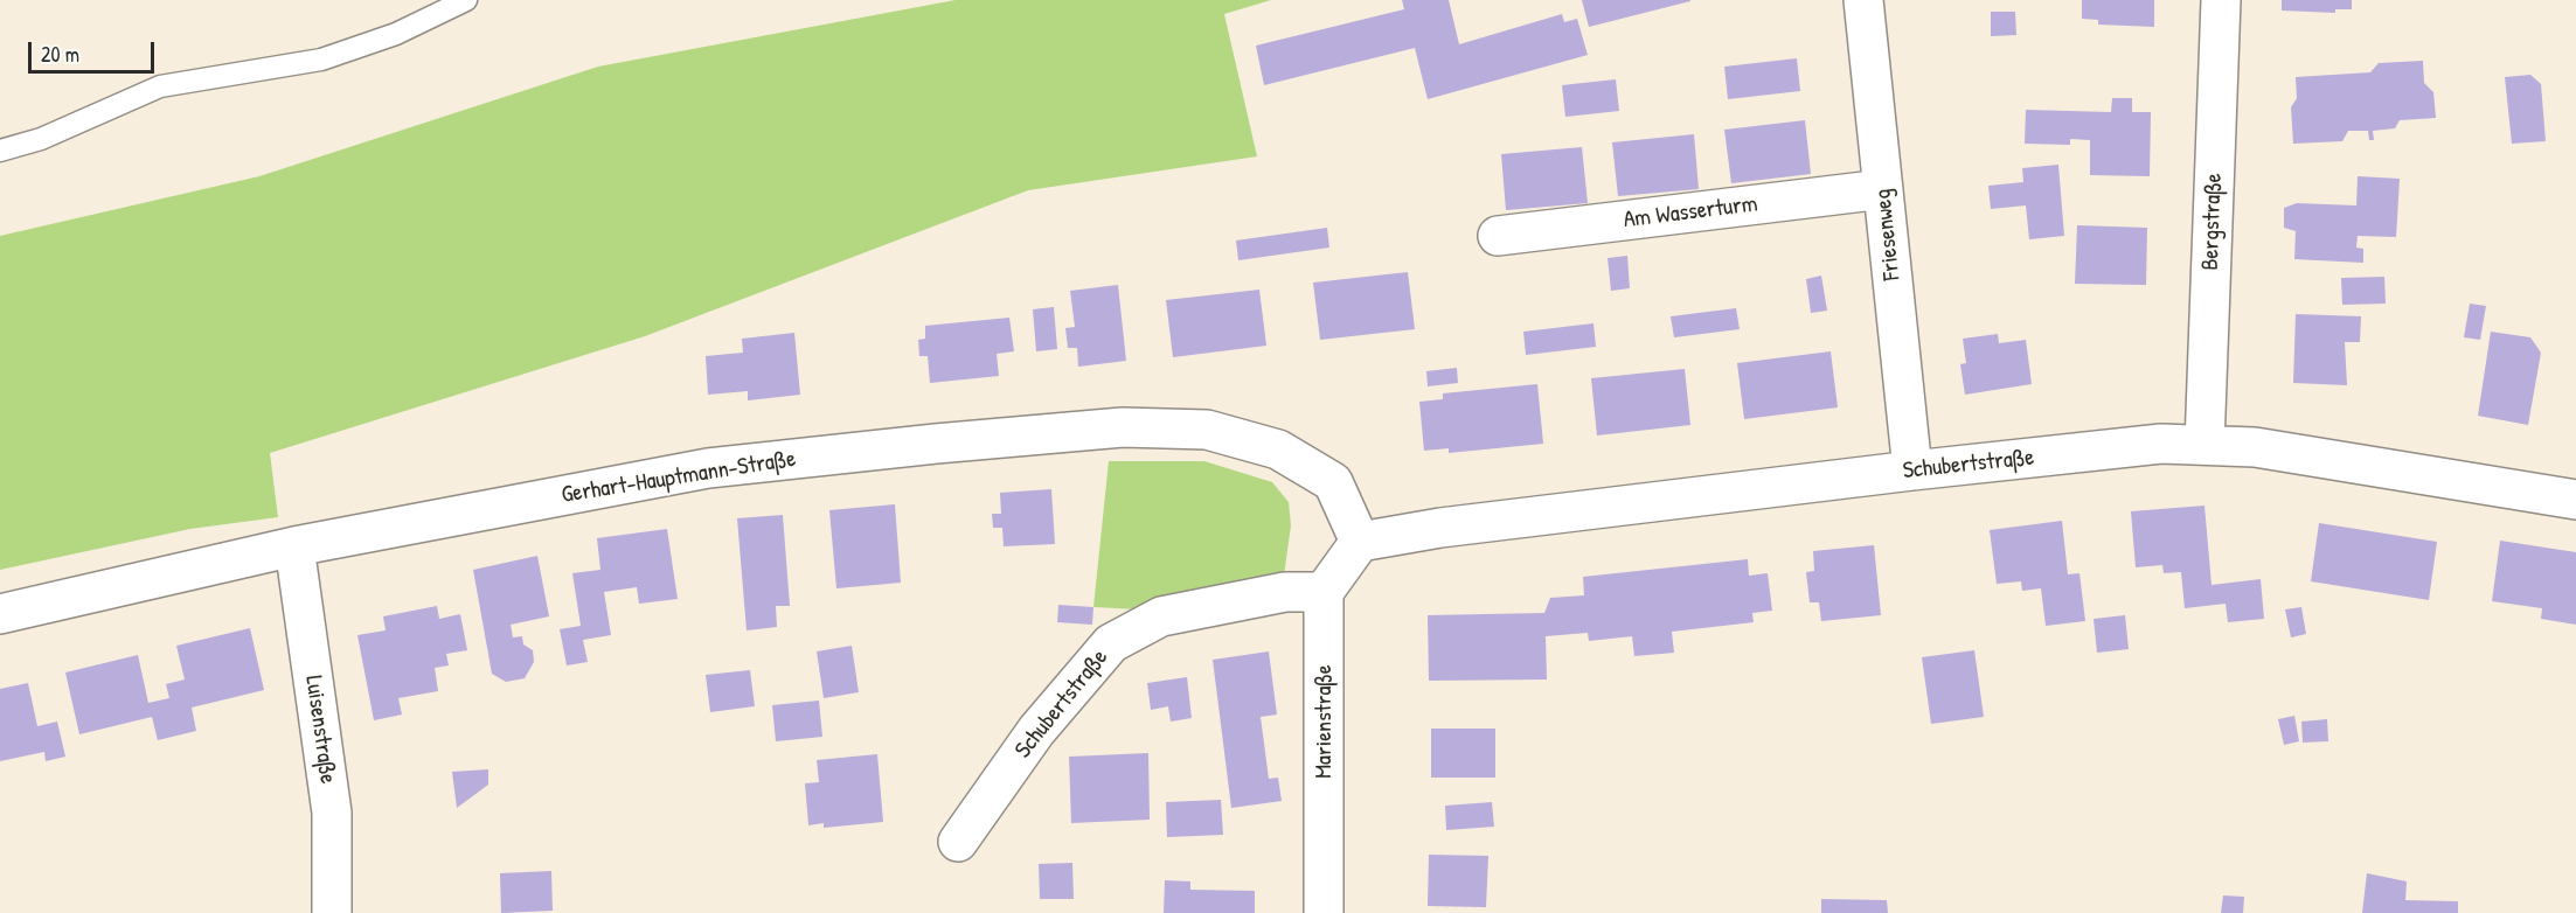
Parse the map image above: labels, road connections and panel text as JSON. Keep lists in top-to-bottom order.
{
  "streets": {
    "street": [
      "Am Wasserturm",
      "Bergstraße",
      "Friesenweg",
      "Schubertstraße",
      "Gerhart-Hauptmann-Straße",
      "Marienstraße",
      "Luisenstraße"
    ]
  },
  "crossings": [
    ["Am Wasserturm", "Friesenweg"],
    ["Bergstraße", "Schubertstraße"],
    ["Friesenweg", "Schubertstraße"],
    ["Schubertstraße", "Gerhart-Hauptmann-Straße"],
    ["Schubertstraße", "Marienstraße"],
    ["Gerhart-Hauptmann-Straße", "Luisenstraße"]
  ],
  "scale_bar": "20 m"
}
